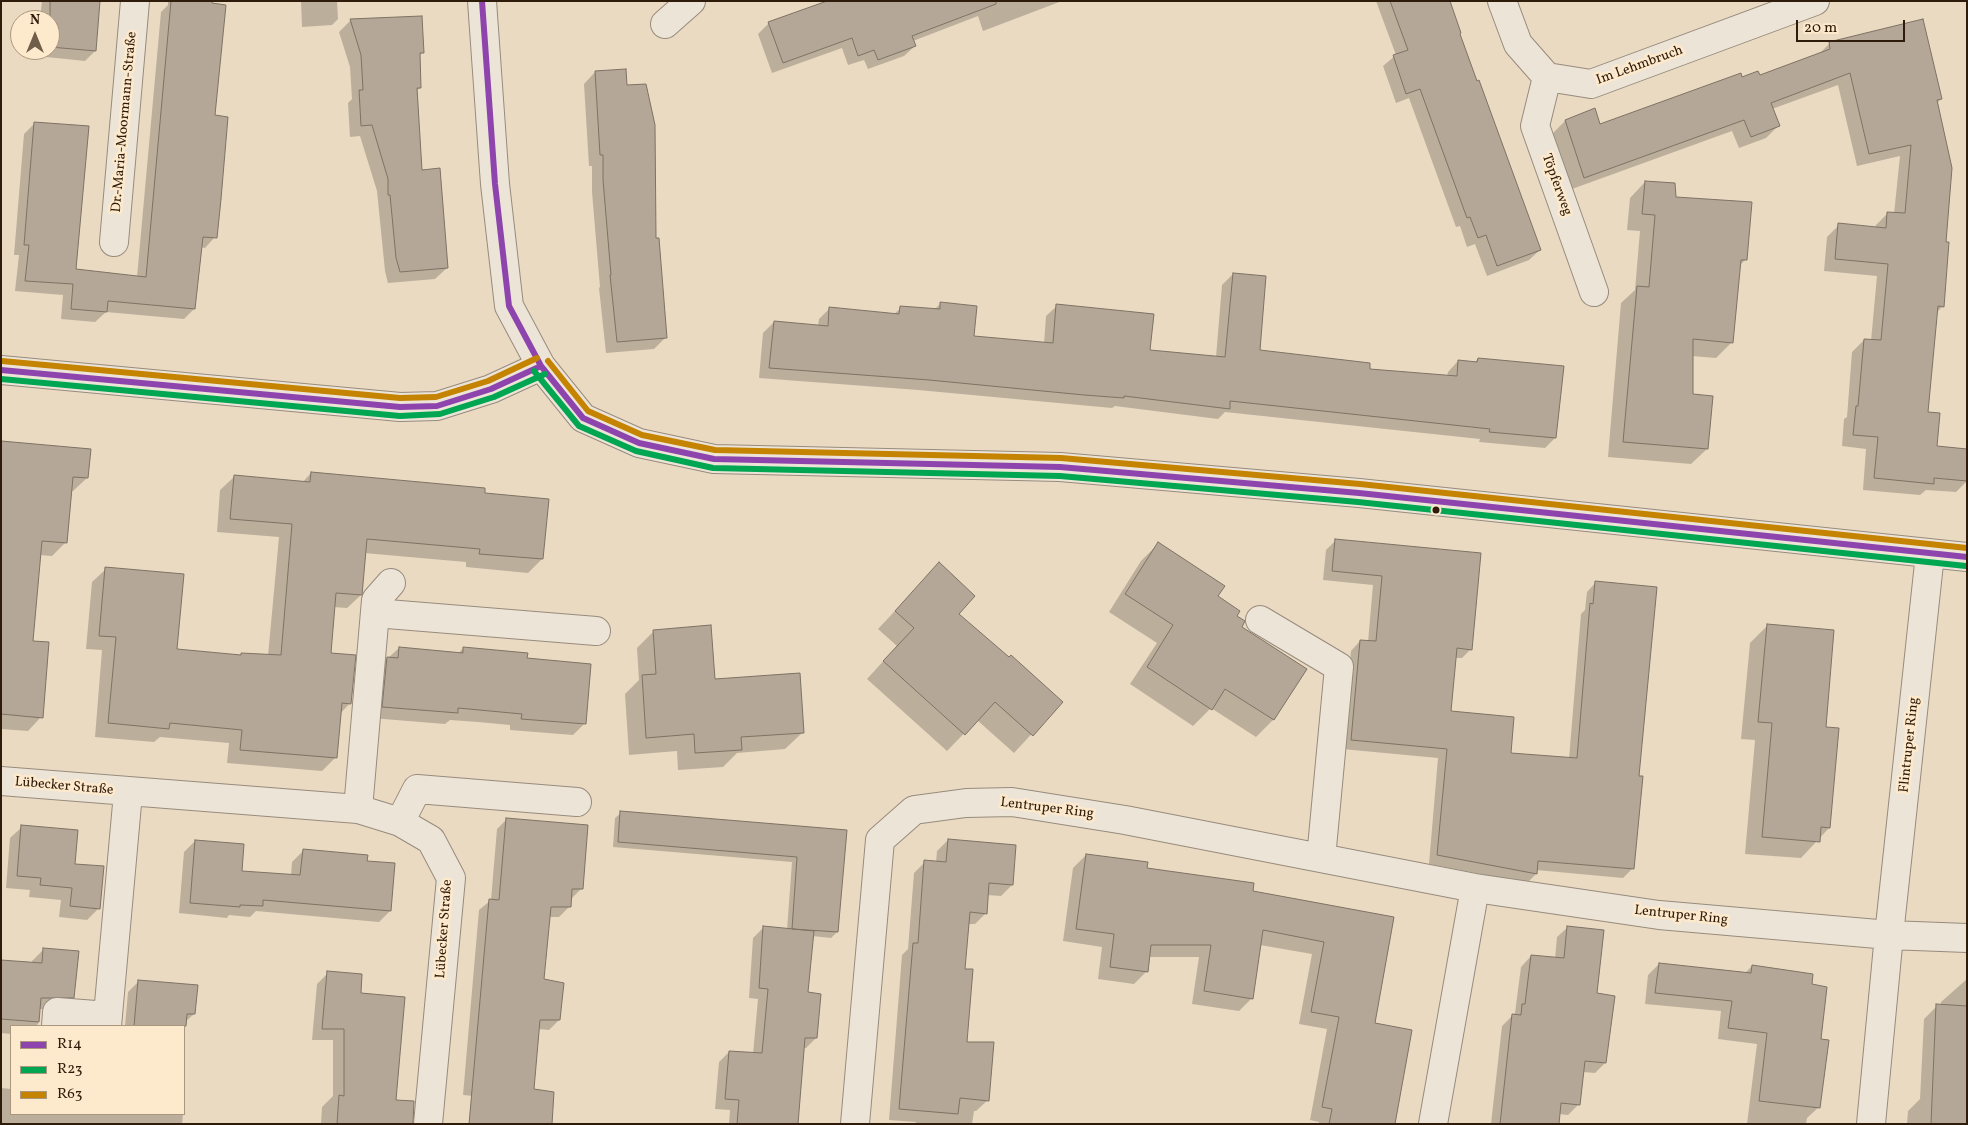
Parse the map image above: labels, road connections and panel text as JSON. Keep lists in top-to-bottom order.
{
  "streets": {
    "street": [
      "Im Lehmbruch",
      "Dr.-Maria-Moormann-Straße",
      "Töpferweg",
      "Flintruper Ring",
      "Lübecker Straße",
      "Lentruper Ring"
    ]
  },
  "crossings": [
    ["Im Lehmbruch", "Töpferweg"],
    ["Flintruper Ring", "Lentruper Ring"]
  ],
  "lines": ["transit line R14", "transit line R63", "transit line R23"],
  "legend": ["R14", "R23", "R63"],
  "scale_bar": "20 m",
  "north": "top"
}
